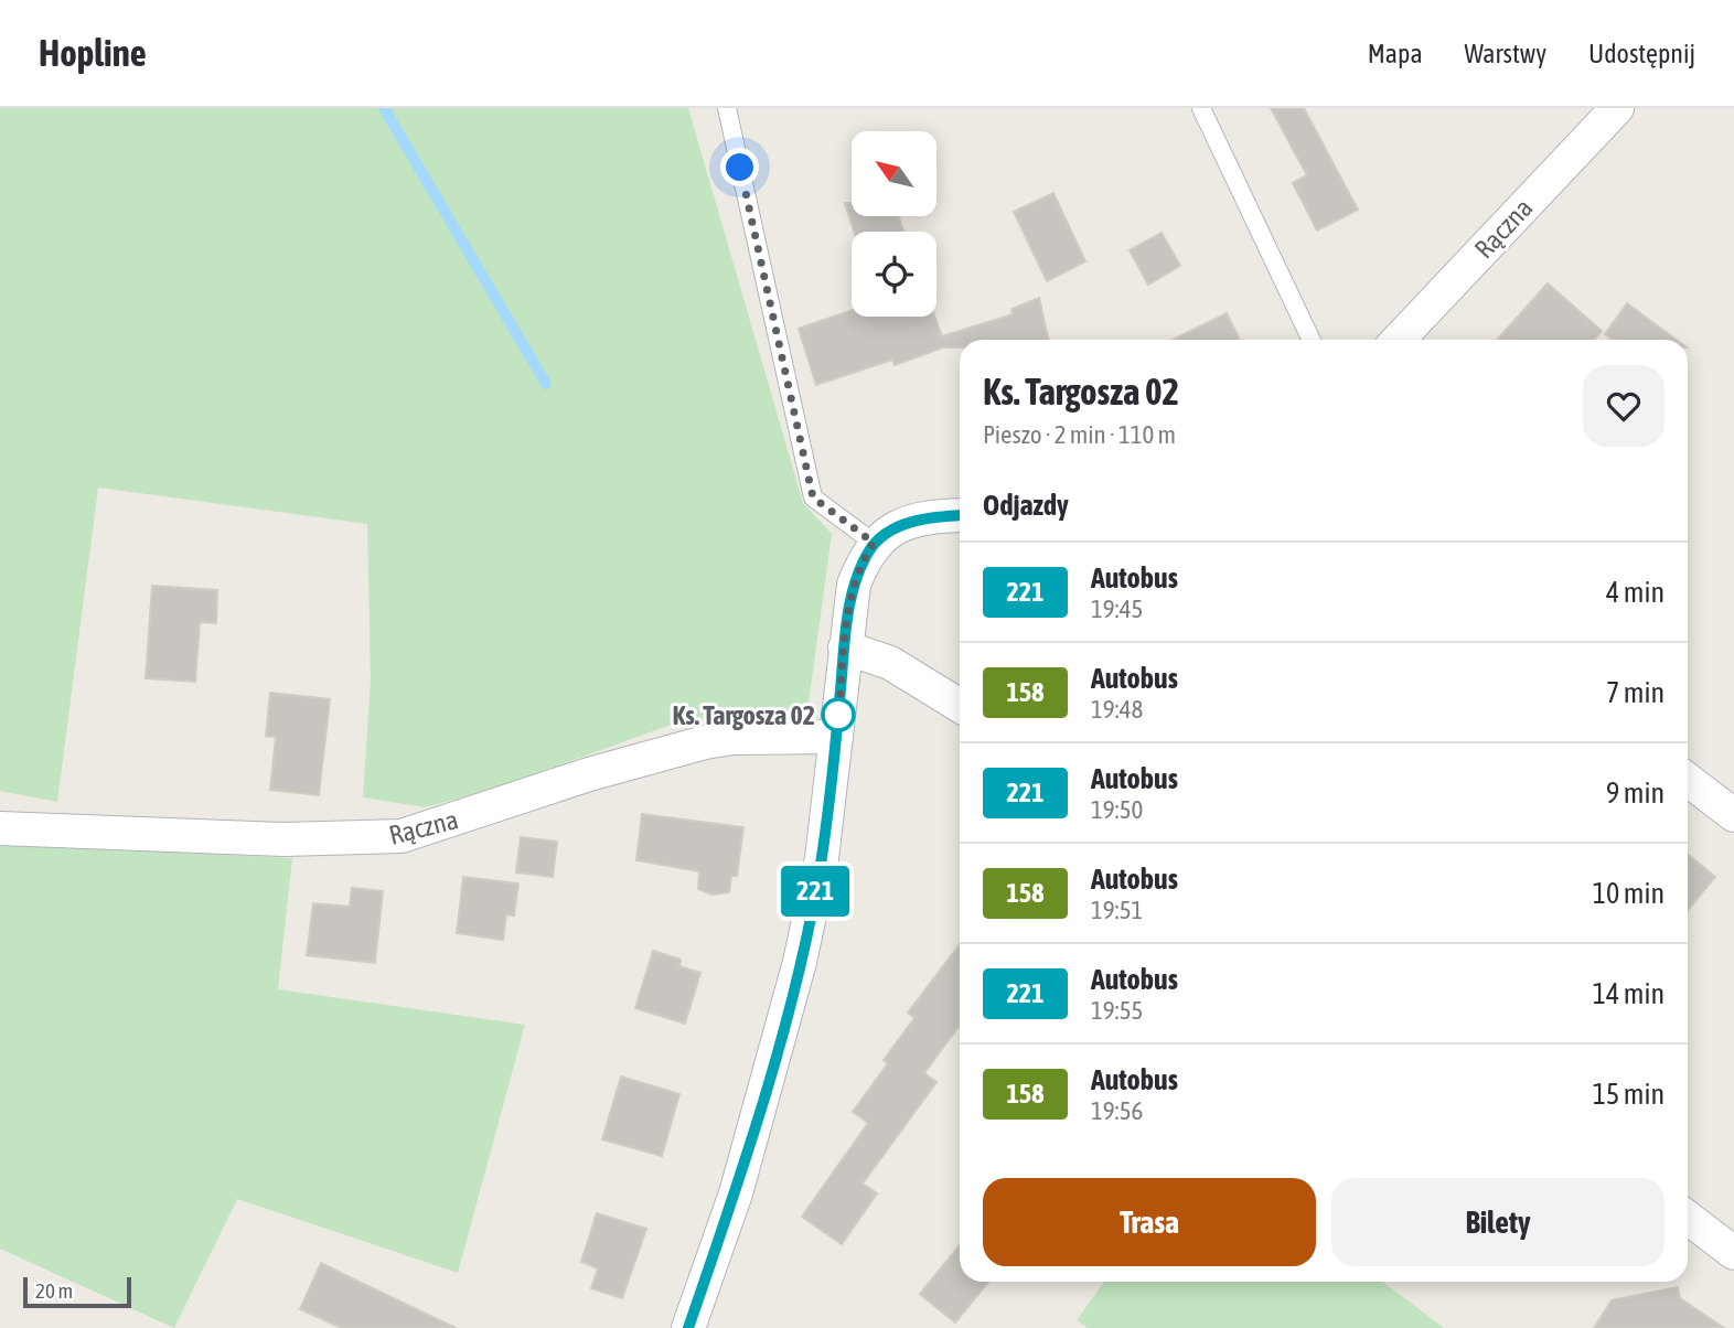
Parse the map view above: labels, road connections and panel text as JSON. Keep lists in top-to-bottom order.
{
  "streets": {
    "street": ["Rączna"]
  },
  "places": ["Ks. Targosza 02"],
  "lines": ["bus line 221"],
  "scale_bar": "20 m",
  "north": "top left",
  "page": {
    "header": "Hopline",
    "nav": ["Mapa", "Warstwy", "Udostępnij"],
    "on_map": "221",
    "heading": [
      ["Ks. Targosza 02", "Pieszo · 2 min · 110 m"],
      "Odjazdy"
    ],
    "list": [
      {
        "mark": "221",
        "name": "Autobus",
        "note": "19:45",
        "value": "4 min"
      },
      {
        "mark": "158",
        "name": "Autobus",
        "note": "19:48",
        "value": "7 min"
      },
      {
        "mark": "221",
        "name": "Autobus",
        "note": "19:50",
        "value": "9 min"
      },
      {
        "mark": "158",
        "name": "Autobus",
        "note": "19:51",
        "value": "10 min"
      },
      {
        "mark": "221",
        "name": "Autobus",
        "note": "19:55",
        "value": "14 min"
      },
      {
        "mark": "158",
        "name": "Autobus",
        "note": "19:56",
        "value": "15 min"
      }
    ],
    "buttons": ["Trasa", "Bilety"],
    "scale": "20 m"
  }
}
